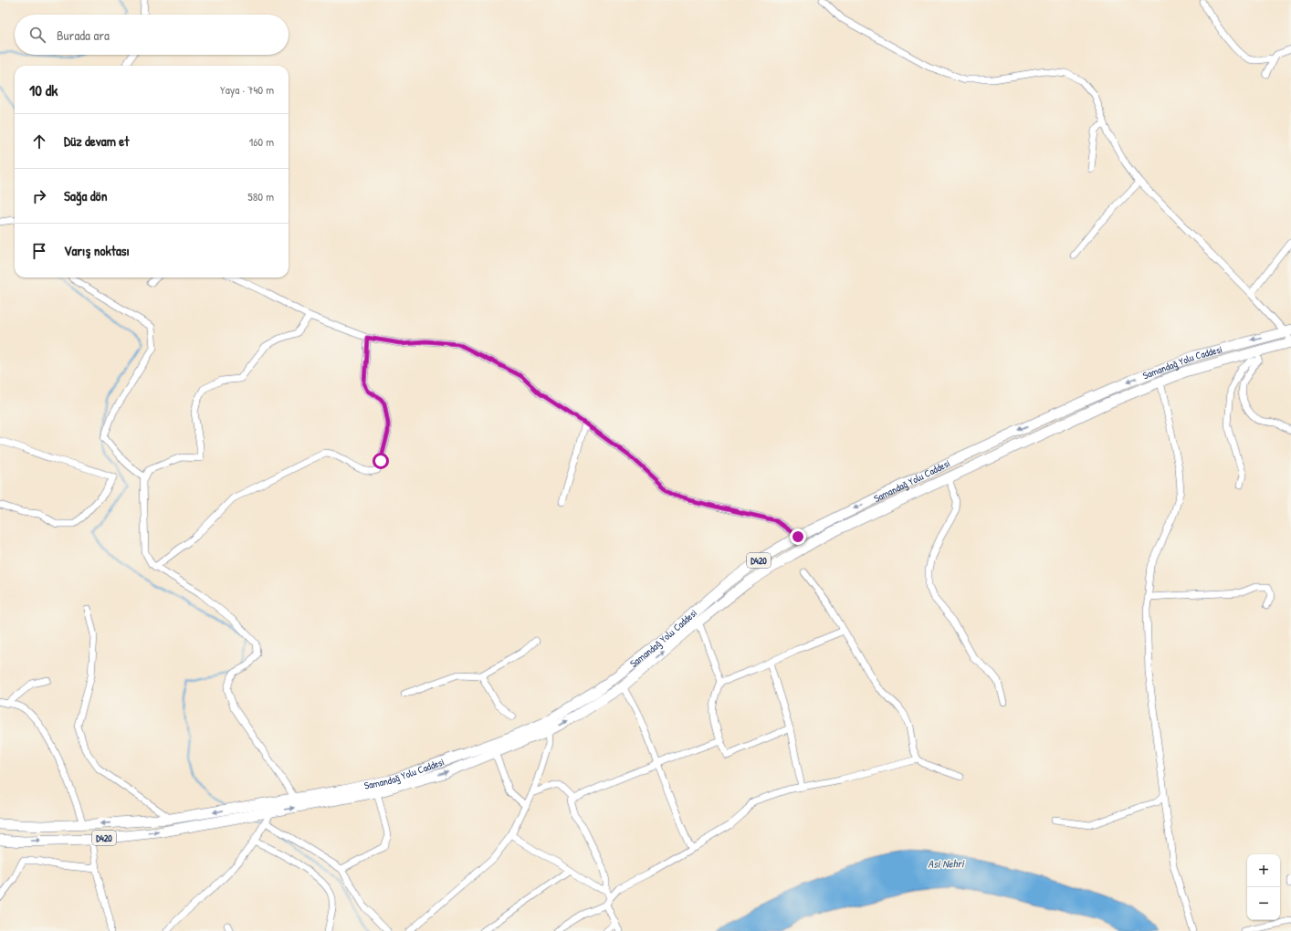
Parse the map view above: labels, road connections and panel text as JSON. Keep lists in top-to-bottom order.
{
  "streets": {
    "highway": ["Samandağ Yolu Caddesi", "D420"]
  },
  "water": ["Asi Nehri"],
  "page": {
    "search": "Burada ara",
    "heading": ["10 dk", "Yaya · 740 m"],
    "list": [
      ["Düz devam et", "160 m"],
      ["Sağa dön", "580 m"],
      "Varış noktası"
    ],
    "map_buttons": ["+", "−"]
  }
}
